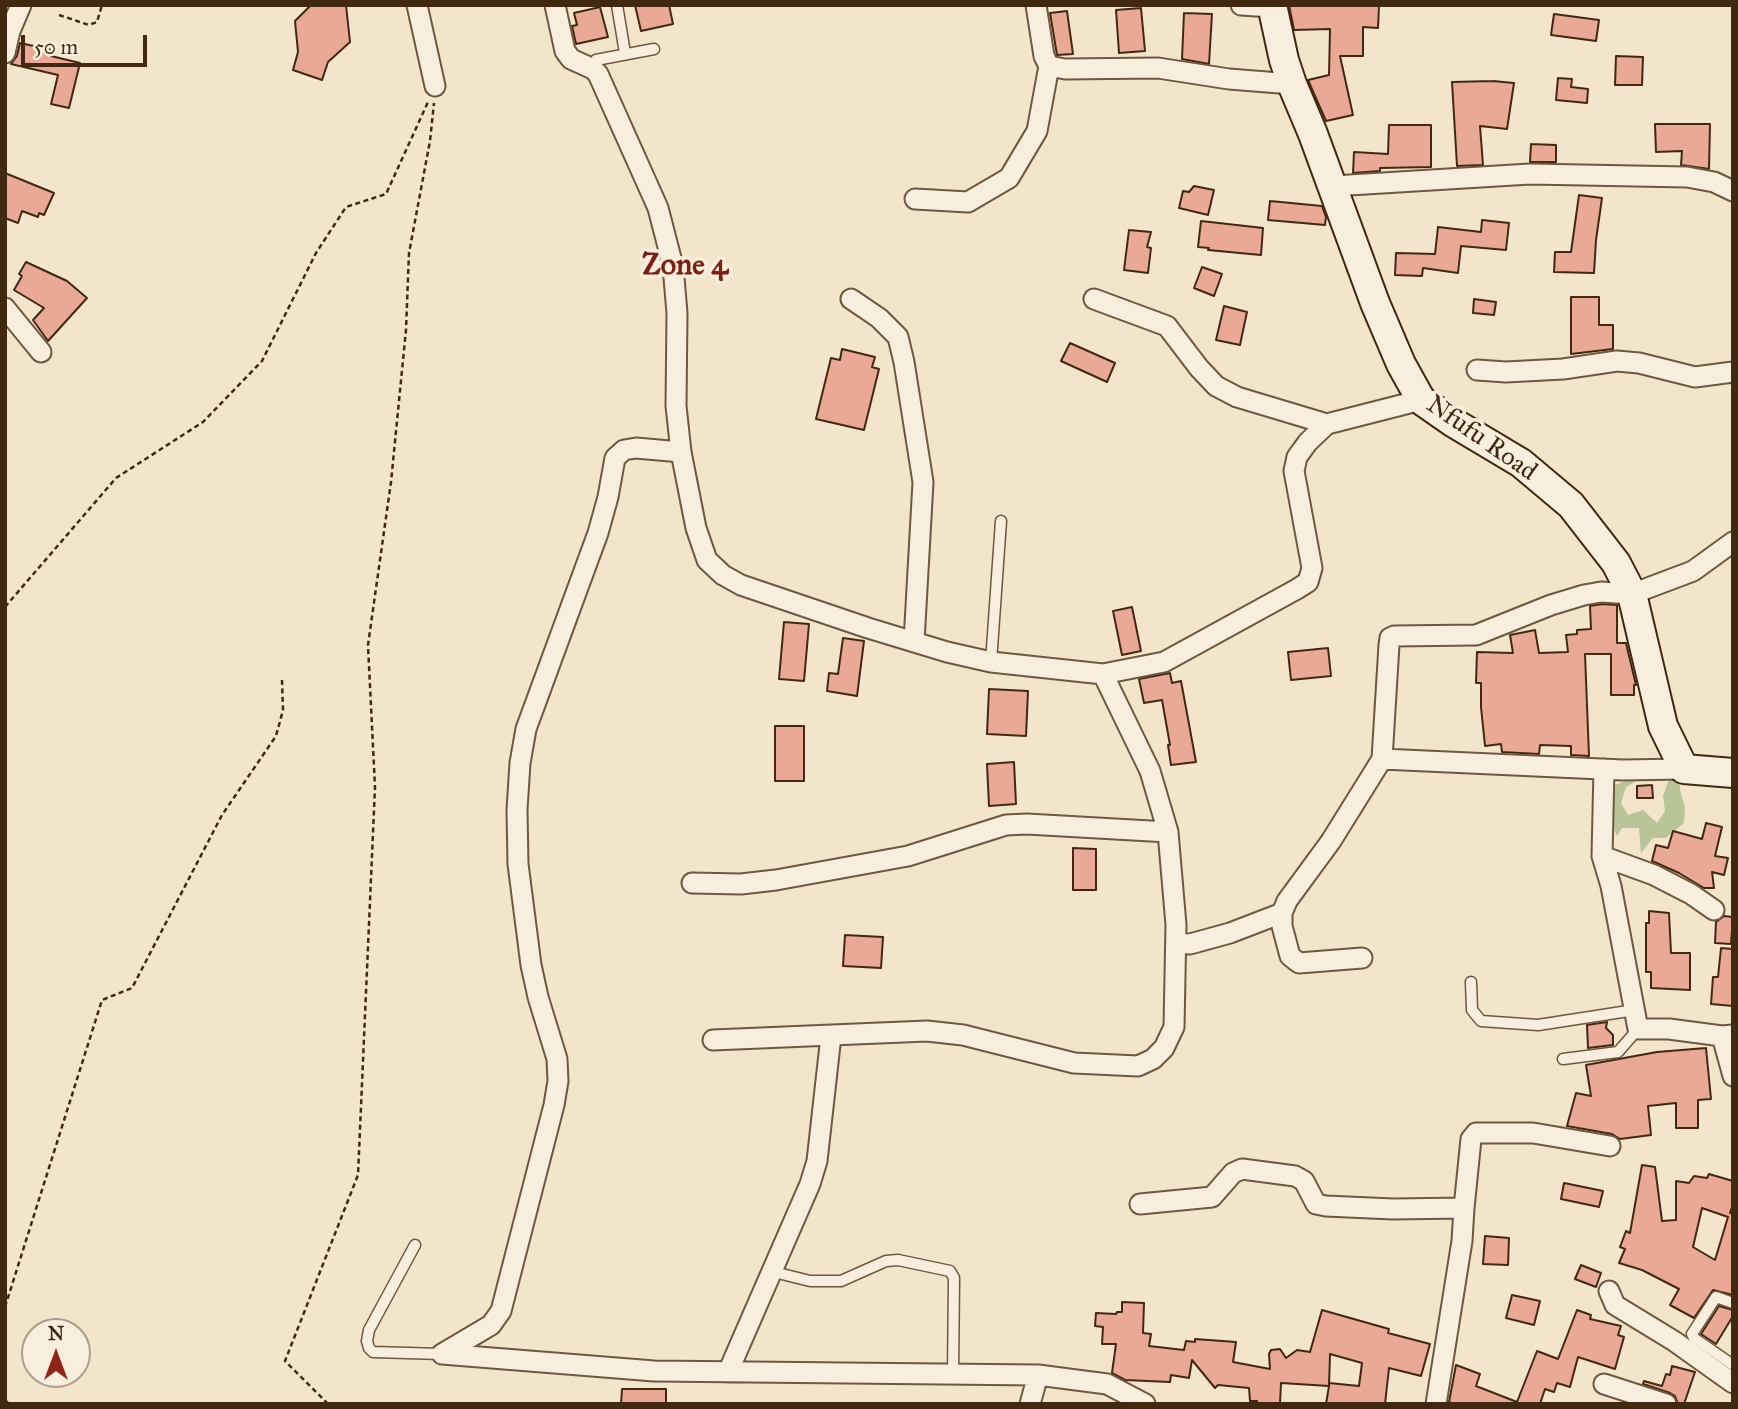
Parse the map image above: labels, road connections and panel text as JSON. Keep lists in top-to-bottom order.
{
  "streets": {
    "street": ["Nfufu Road"]
  },
  "districts": ["Zone 4"],
  "scale_bar": "50 m",
  "north": "top"
}
